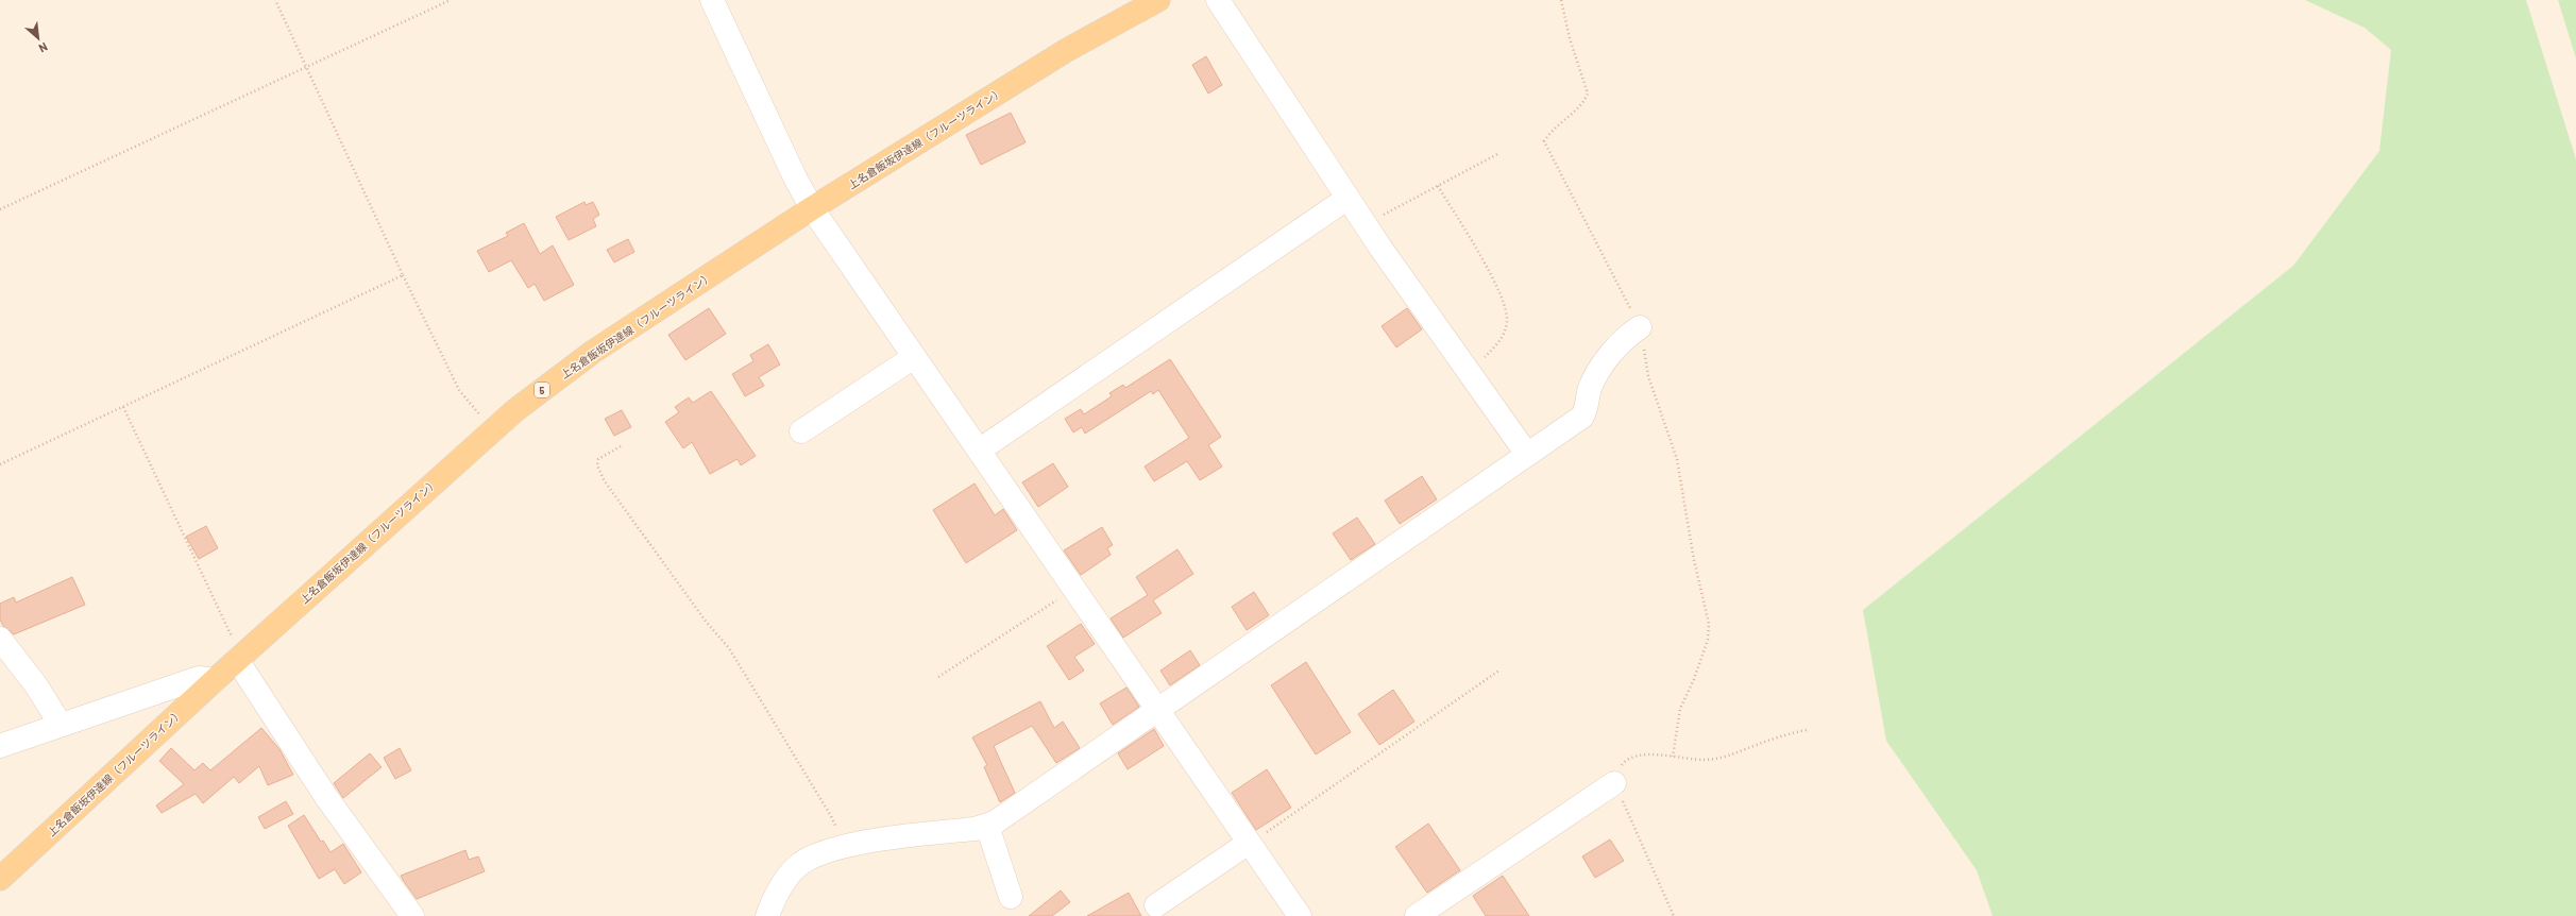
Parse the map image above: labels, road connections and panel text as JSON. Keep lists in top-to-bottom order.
{
  "streets": {
    "main road": ["上名倉飯坂伊達線（フルーツライン）", "5"]
  },
  "north": "bottom right"
}
